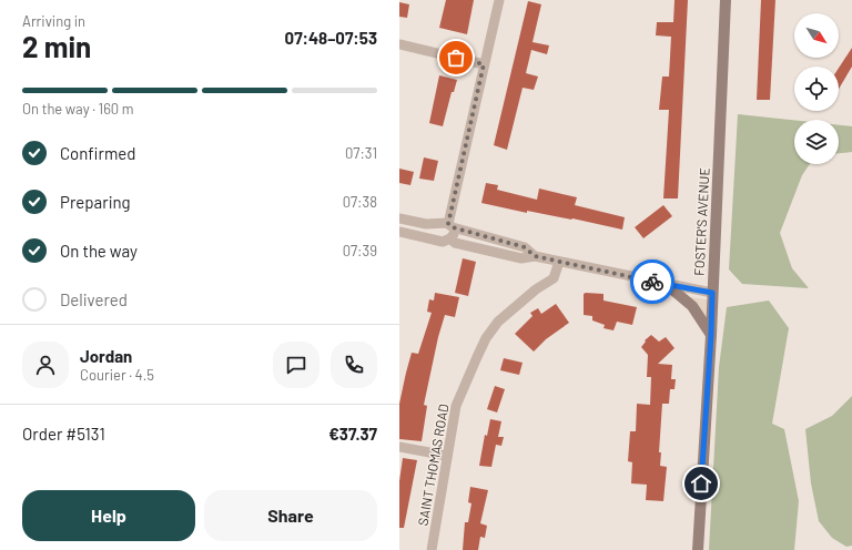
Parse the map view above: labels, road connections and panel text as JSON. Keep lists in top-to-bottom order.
{
  "streets": {
    "main road": ["FOSTER'S AVENUE"],
    "street": ["SAINT THOMAS ROAD"]
  },
  "north": "bottom right",
  "page": {
    "heading": ["2 min", "Arriving in", "07:48–07:53"],
    "panel": [
      "Jordan",
      "Courier · 4.5",
      "Order #5131",
      "€37.37"
    ],
    "bar": "On the way · 160 m",
    "list": [
      ["Confirmed", "07:31"],
      ["Preparing", "07:38"],
      ["On the way", "07:39"],
      "Delivered"
    ],
    "buttons": ["Help", "Share"]
  }
}
